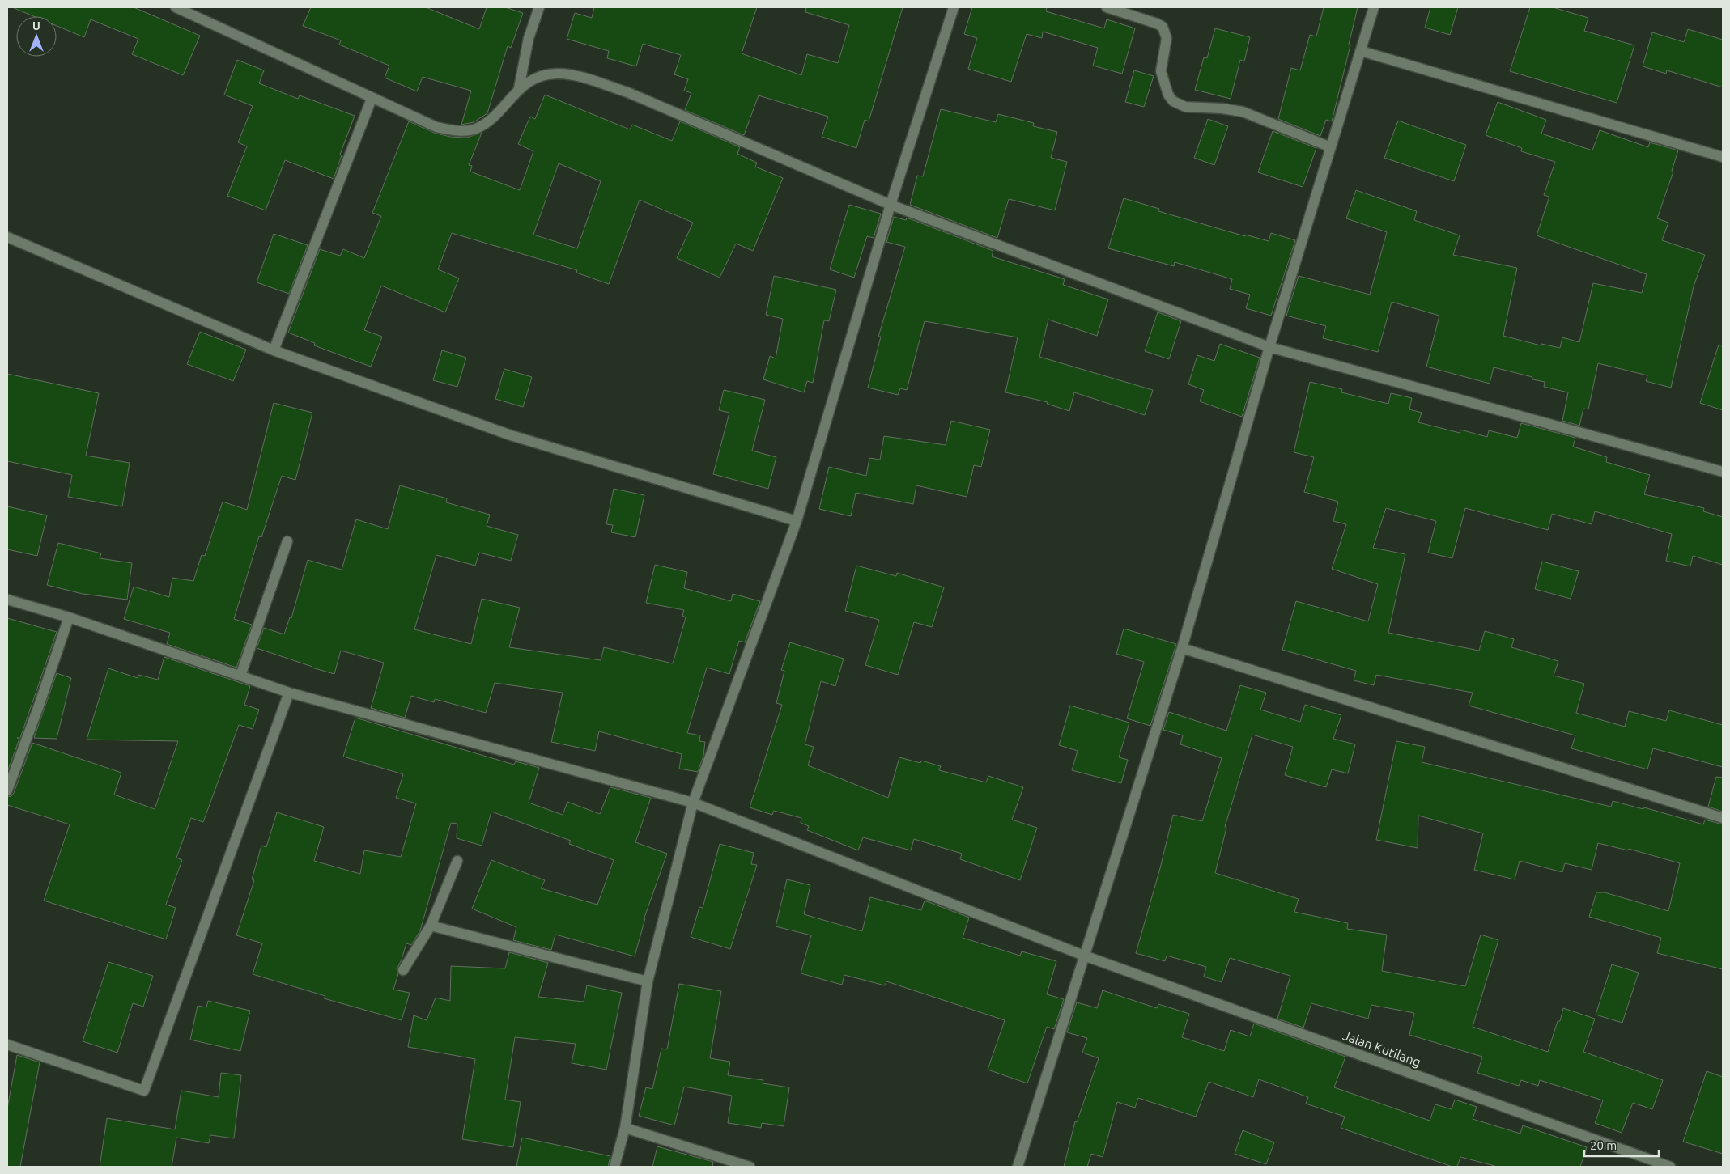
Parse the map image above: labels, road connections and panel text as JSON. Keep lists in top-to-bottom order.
{
  "streets": {
    "street": ["Jalan Kutilang"]
  },
  "scale_bar": "20 m",
  "north": "top"
}
